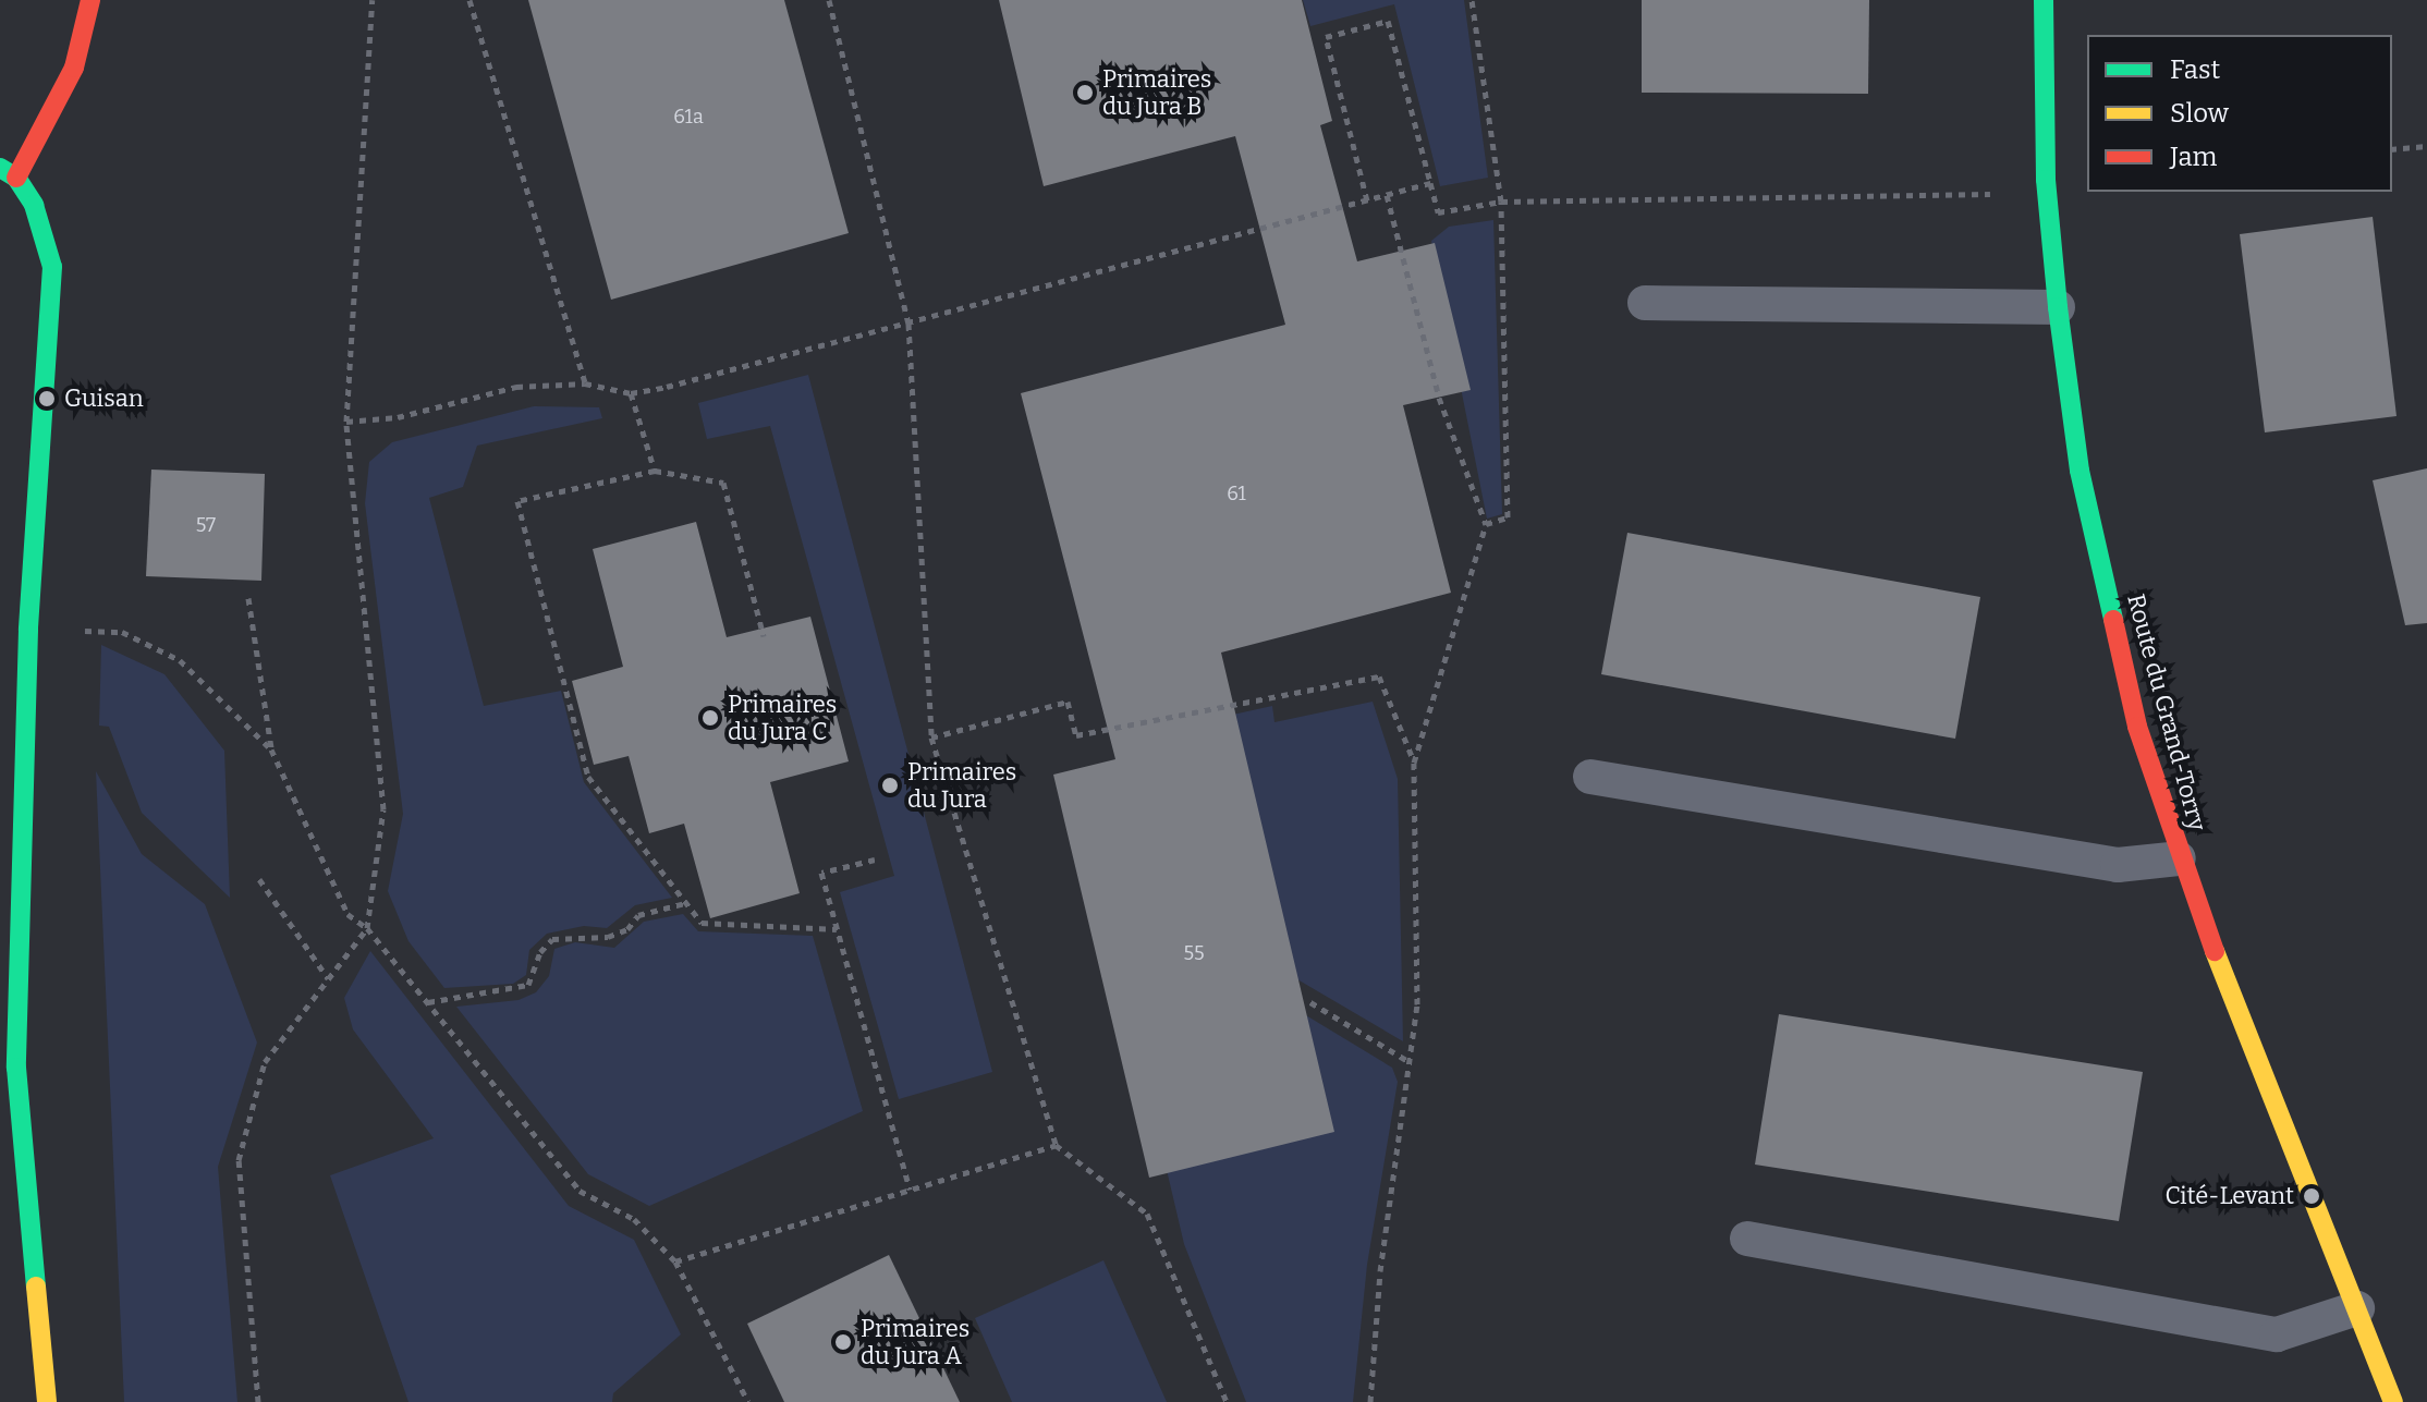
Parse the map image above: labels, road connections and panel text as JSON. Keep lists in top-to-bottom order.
{
  "streets": {
    "street": ["Route du Grand-Torry"]
  },
  "places": [
    "Primaires du Jura B",
    "Guisan",
    "Primaires du Jura C",
    "Primaires du Jura",
    "Cité-Levant",
    "Primaires du Jura A"
  ],
  "house_numbers": [
    "61a",
    "61",
    "57",
    "55"
  ],
  "legend": ["Fast", "Slow", "Jam"]
}
